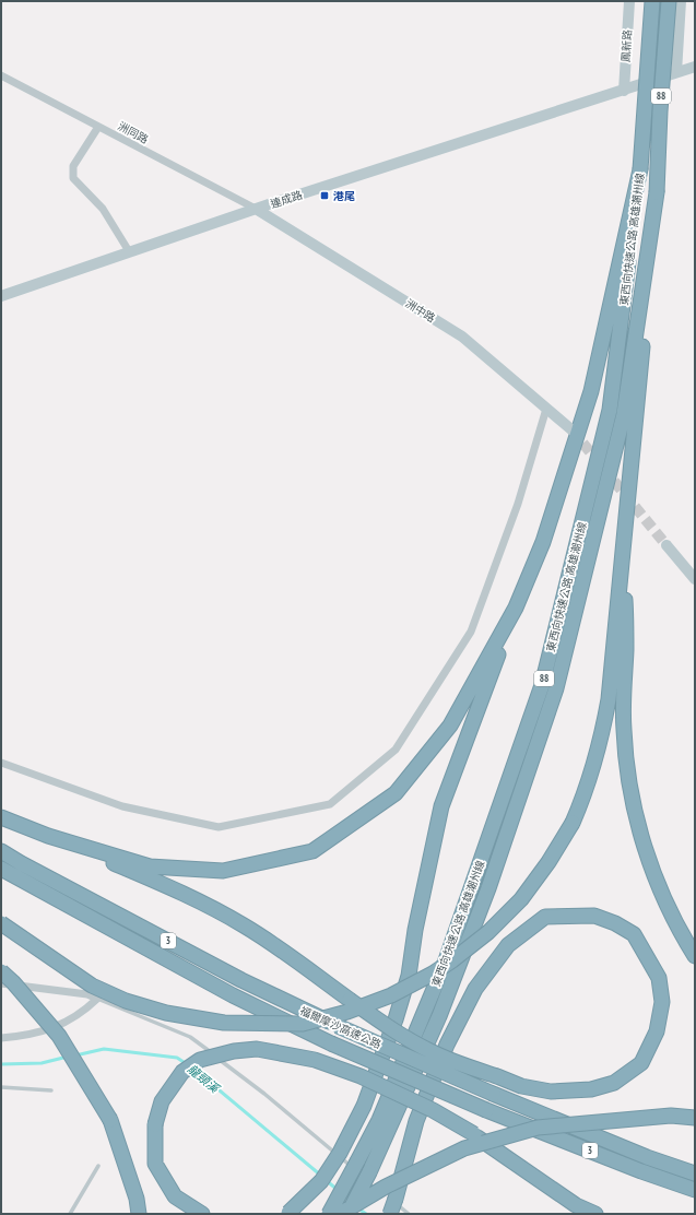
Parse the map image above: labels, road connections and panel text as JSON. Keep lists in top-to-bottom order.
{
  "streets": {
    "highway": [
      "88",
      "東西向快速公路 高雄潮州線",
      "3",
      "福爾摩沙高速公路"
    ],
    "main road": ["鳳新路", "連成路", "洲中路"],
    "street": ["洲同路"]
  },
  "crossings": [
    ["鳳新路", "連成路"],
    ["洲同路", "連成路"],
    ["洲同路", "洲中路"],
    ["連成路", "洲中路"]
  ],
  "water": ["龍頸溪"],
  "places": {
    "transit": ["港尾"]
  }
}
